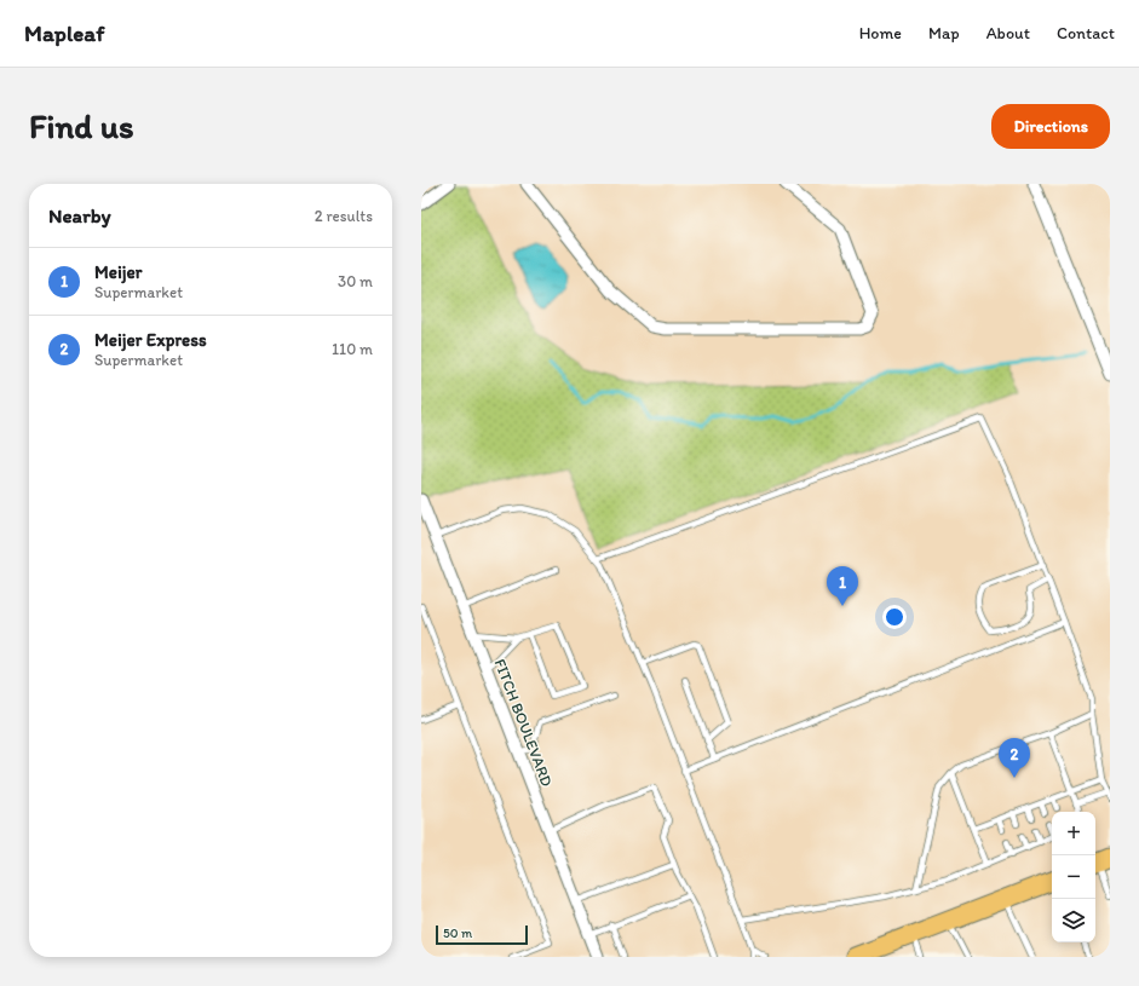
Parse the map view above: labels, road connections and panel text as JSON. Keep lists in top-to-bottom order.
{
  "streets": {
    "street": ["FITCH BOULEVARD"]
  },
  "scale_bar": "50 m",
  "page": {
    "header": "Mapleaf",
    "nav": [
      "Home",
      "Map",
      "About",
      "Contact"
    ],
    "buttons": "Directions",
    "title": "Find us",
    "heading": ["Nearby", "2 results"],
    "list": [
      {
        "mark": "1",
        "name": "Meijer",
        "note": "Supermarket",
        "value": "30 m"
      },
      {
        "mark": "2",
        "name": "Meijer Express",
        "note": "Supermarket",
        "value": "110 m"
      }
    ],
    "pins": ["1", "2"],
    "map_buttons": ["+", "−"],
    "scale": "50 m"
  }
}
